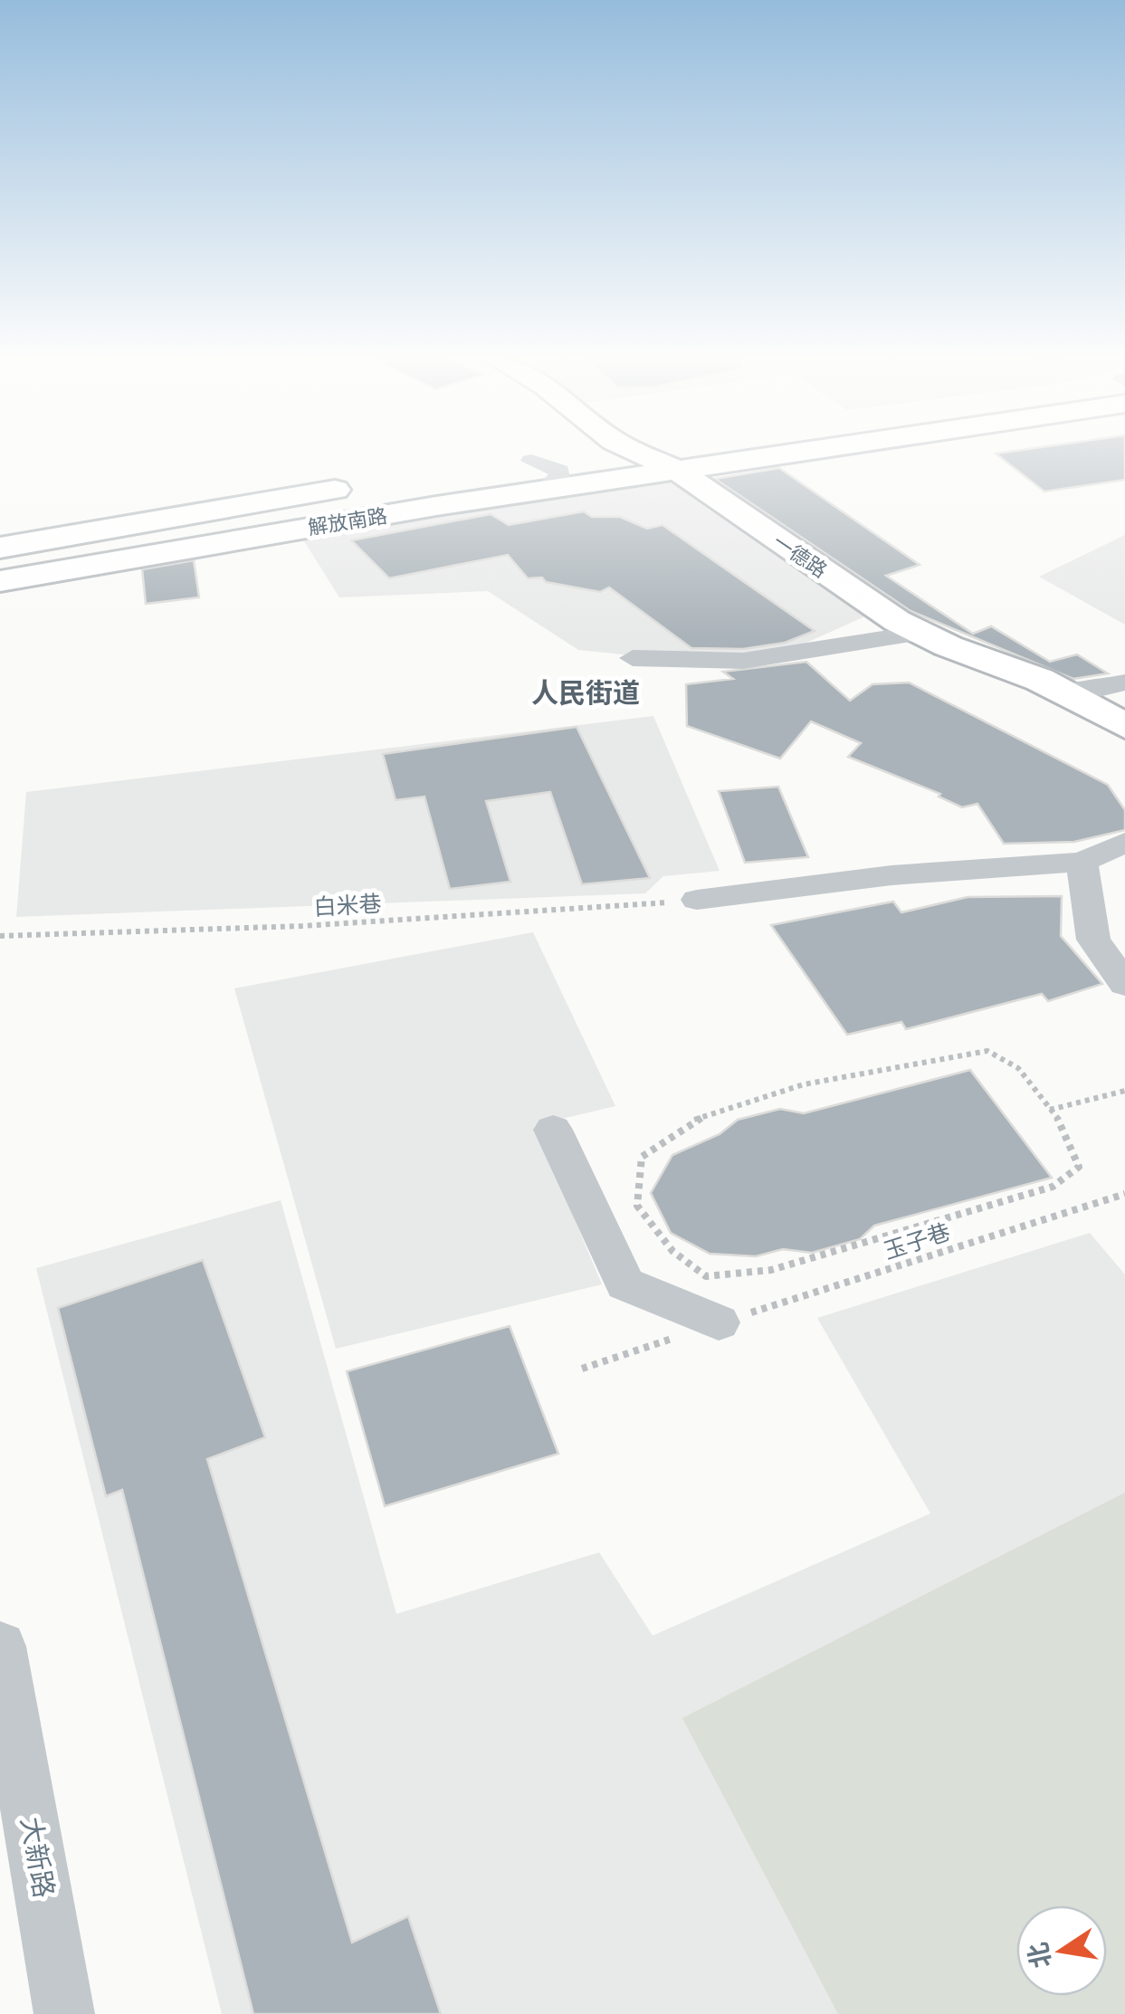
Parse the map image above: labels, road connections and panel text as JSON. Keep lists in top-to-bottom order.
{
  "streets": {
    "main road": ["解放南路", "一德路"],
    "street": ["大新路"],
    "path": ["白米巷", "玉子巷"]
  },
  "crossings": [
    ["解放南路", "一德路"]
  ],
  "districts": ["人民街道"],
  "north": "left"
}
